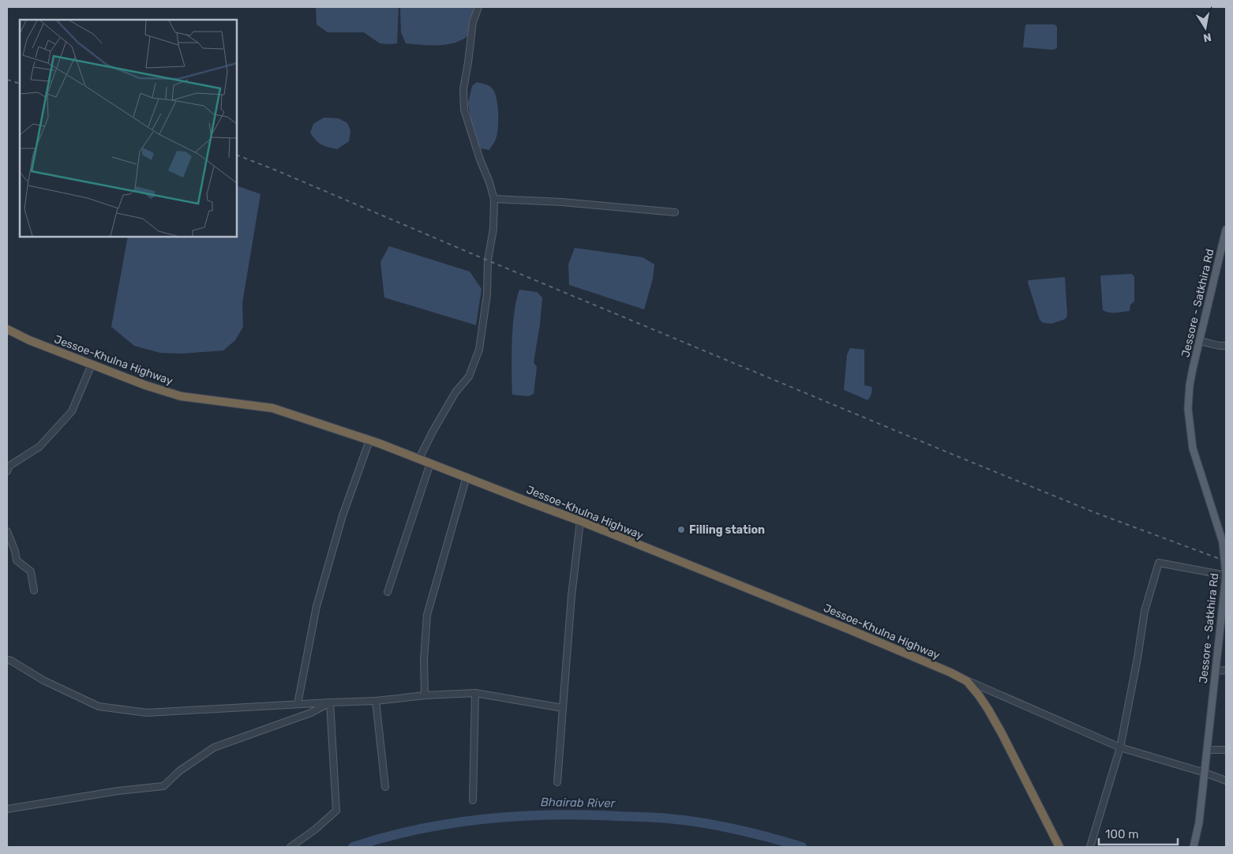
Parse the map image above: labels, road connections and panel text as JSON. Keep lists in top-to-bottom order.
{
  "streets": {
    "highway": ["Jessoe-Khulna Highway"],
    "main road": ["Jessore - Satkhira Rd"]
  },
  "water": ["Bhairab River"],
  "places": ["Filling station"],
  "scale_bar": "100 m",
  "north": "bottom"
}
